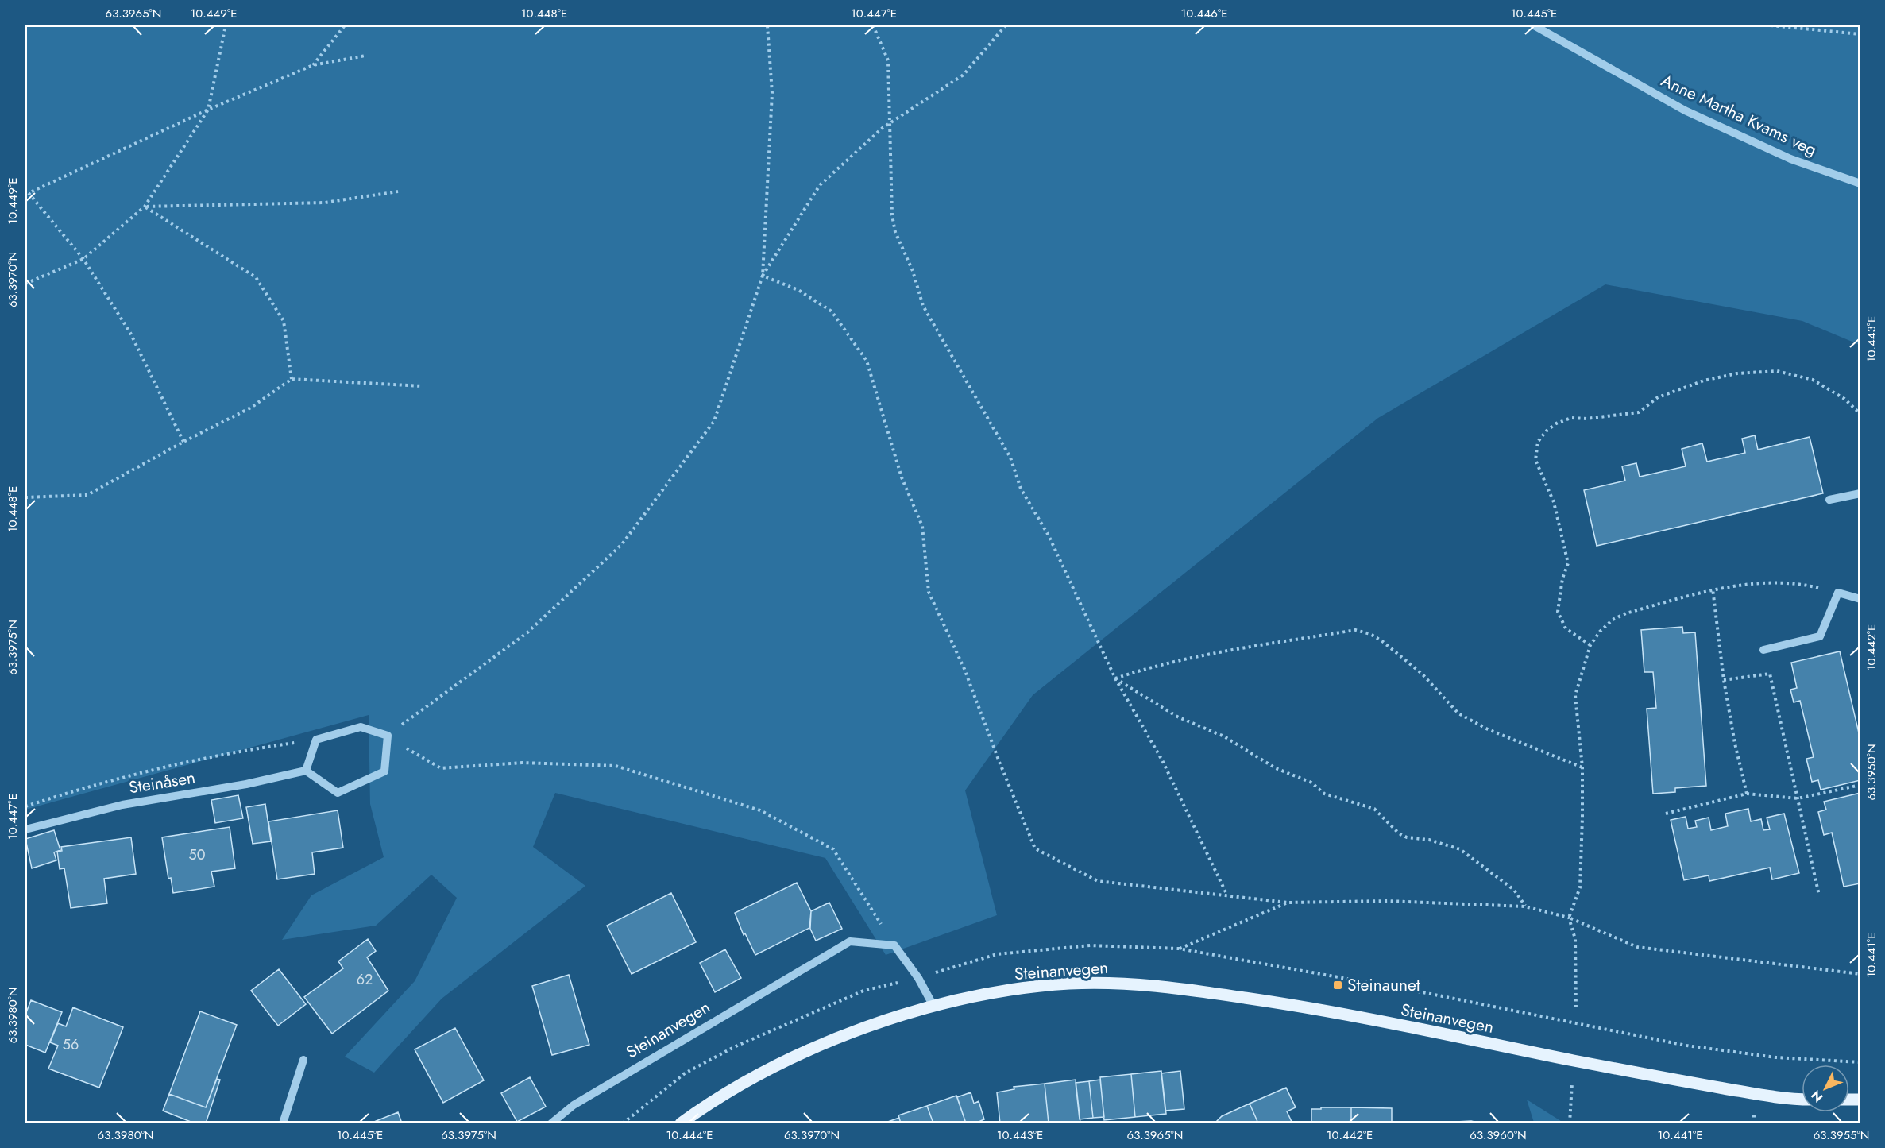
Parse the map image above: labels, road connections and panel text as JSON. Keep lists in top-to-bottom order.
{
  "streets": {
    "main road": ["Steinanvegen"],
    "street": ["Anne Martha Kvams veg", "Steinåsen"]
  },
  "places": {
    "transit": ["Steinaunet"]
  },
  "house_numbers": ["50", "62", "56"],
  "north": "bottom left",
  "coordinates": [
    "63.3965°N",
    "10.449°E",
    "10.448°E",
    "10.447°E",
    "10.446°E",
    "10.445°E",
    "63.3970°N",
    "10.443°E",
    "10.442°E",
    "63.3975°N",
    "63.3950°N",
    "10.441°E",
    "63.3980°N",
    "10.444°E",
    "63.3960°N",
    "63.3955°N"
  ]
}
